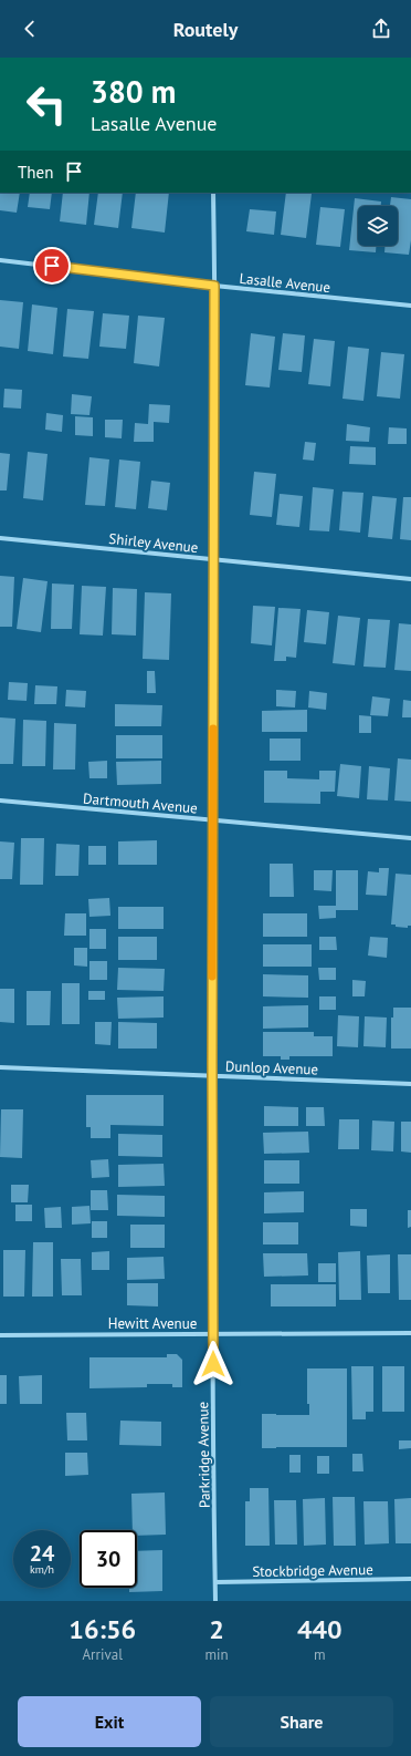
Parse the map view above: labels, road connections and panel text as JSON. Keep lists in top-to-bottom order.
{
  "streets": {
    "street": [
      "Lasalle Avenue",
      "Shirley Avenue",
      "Dartmouth Avenue",
      "Dunlop Avenue",
      "Hewitt Avenue",
      "Parkridge Avenue",
      "Stockbridge Avenue"
    ]
  },
  "crossings": [
    ["Lasalle Avenue", "Parkridge Avenue"],
    ["Shirley Avenue", "Parkridge Avenue"],
    ["Dartmouth Avenue", "Parkridge Avenue"],
    ["Dunlop Avenue", "Parkridge Avenue"],
    ["Hewitt Avenue", "Parkridge Avenue"],
    ["Parkridge Avenue", "Stockbridge Avenue"]
  ],
  "page": {
    "header": "Routely",
    "turn": ["380 m", "Lasalle Avenue"],
    "then": "Then",
    "speed": "24 km/h",
    "limit": "30",
    "eta": [
      "16:56",
      "Arrival",
      "2",
      "min",
      "440",
      "m"
    ],
    "buttons": ["Exit", "Share"]
  }
}
